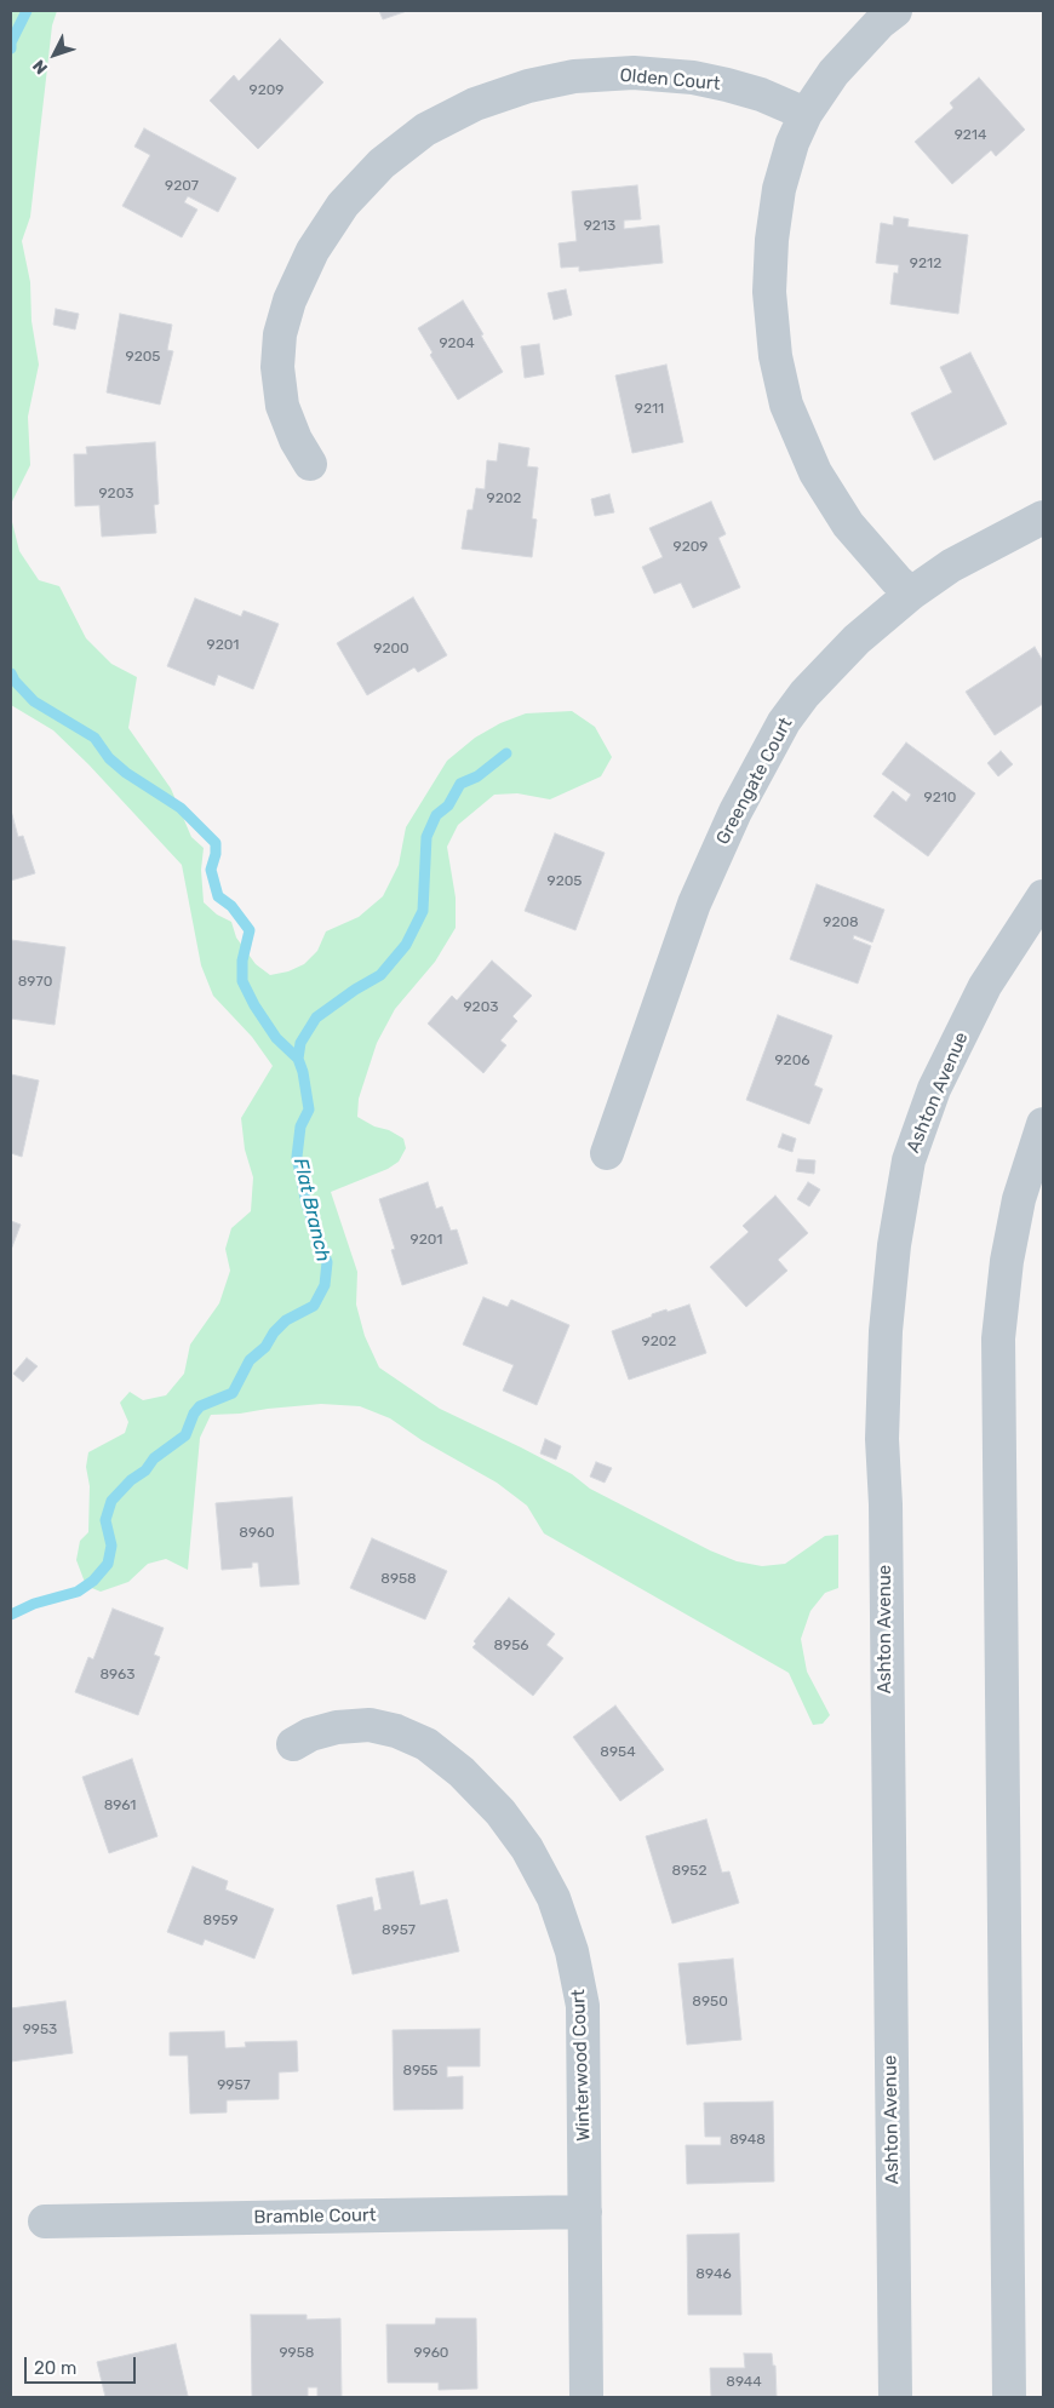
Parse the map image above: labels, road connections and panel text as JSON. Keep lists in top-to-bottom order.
{
  "streets": {
    "street": [
      "Olden Court",
      "Greengate Court",
      "Ashton Avenue",
      "Winterwood Court",
      "Bramble Court"
    ]
  },
  "crossings": [
    ["Winterwood Court", "Bramble Court"]
  ],
  "water": ["Flat Branch"],
  "house_numbers": [
    "9209",
    "9214",
    "9207",
    "9213",
    "9212",
    "9204",
    "9205",
    "9211",
    "9203",
    "9202",
    "9209",
    "9201",
    "9200",
    "9210",
    "9205",
    "9208",
    "8970",
    "9203",
    "9206",
    "9201",
    "9202",
    "8960",
    "8958",
    "8956",
    "8963",
    "8954",
    "8961",
    "8952",
    "8959",
    "8957",
    "8950",
    "9953",
    "8955",
    "9957",
    "8948",
    "8946",
    "9958",
    "9960",
    "8944"
  ],
  "scale_bar": "20 m",
  "north": "bottom left"
}
